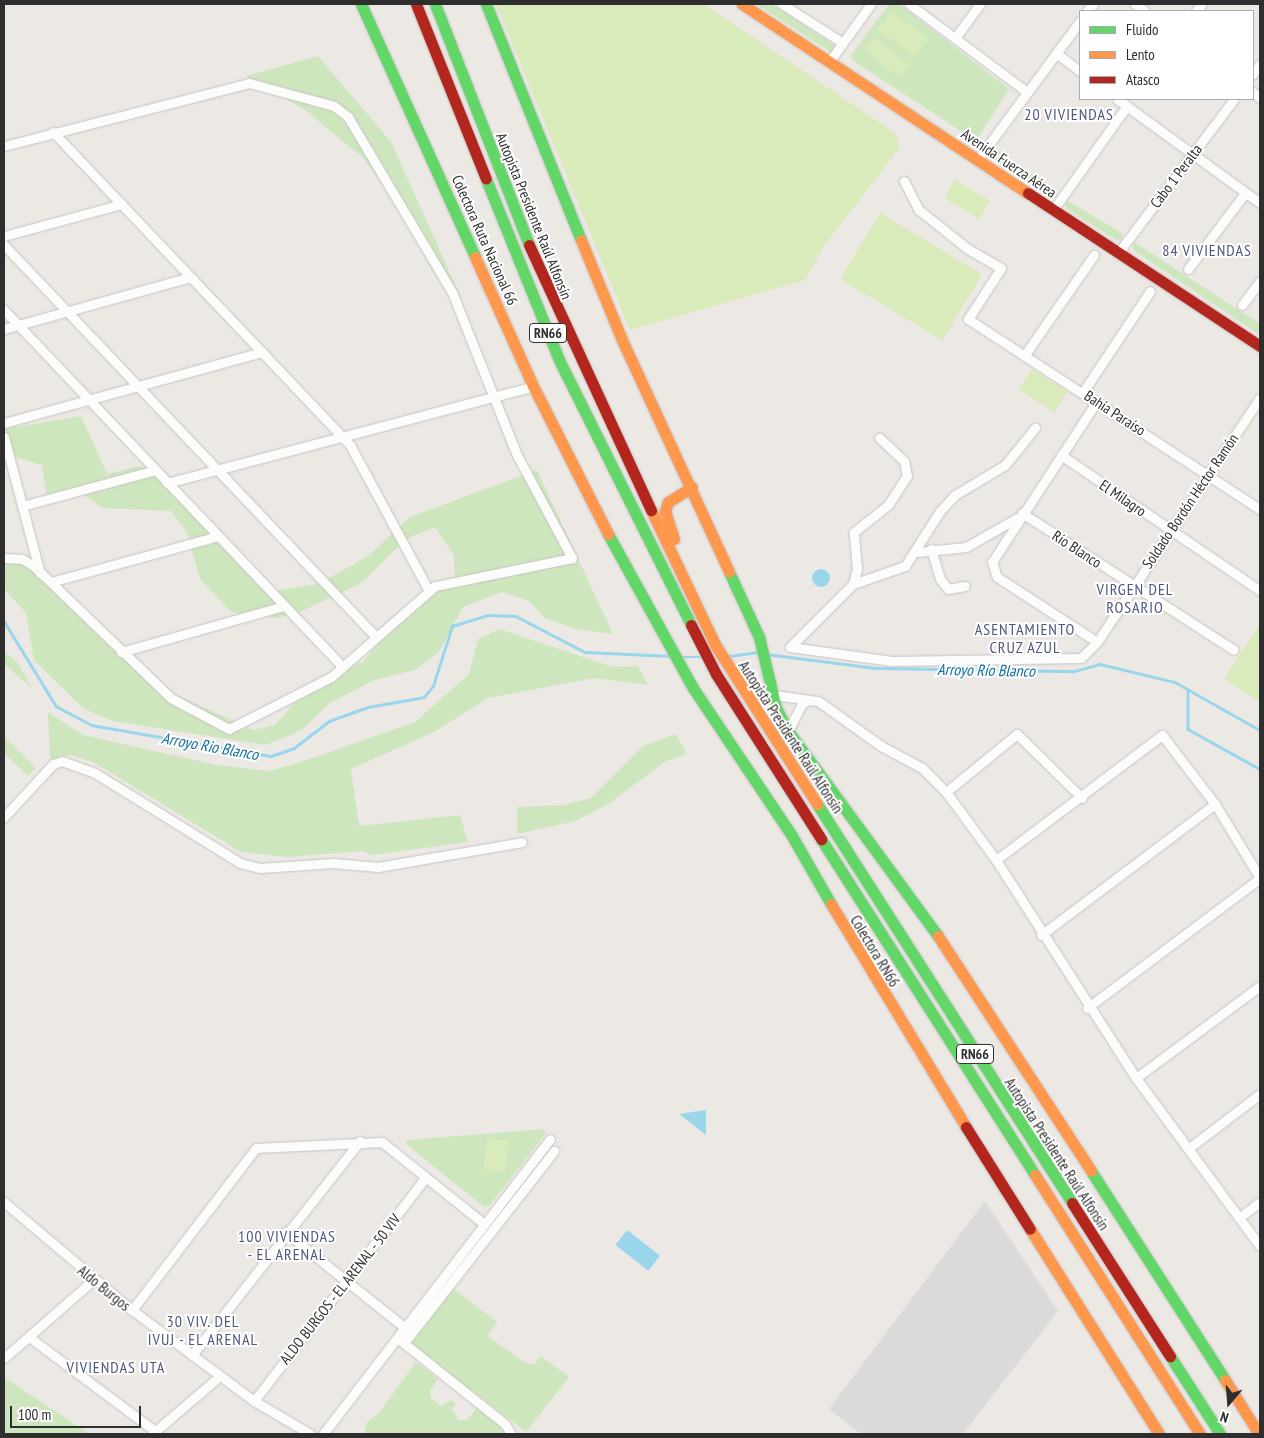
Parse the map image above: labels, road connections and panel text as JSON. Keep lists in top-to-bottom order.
{
  "streets": {
    "main road": [
      "Avenida Fuerza Aérea",
      "Autopista Presidente Raúl Alfonsín",
      "Colectora Ruta Nacional 66",
      "RN66",
      "Colectora RN66"
    ],
    "street": [
      "Cabo 1 Peralta",
      "Bahía Paraíso",
      "El Milagro",
      "Soldado Bordón Héctor Ramón",
      "Río Blanco",
      "Aldo Burgos",
      "ALDO BURGOS - EL ARENAL - 50 VIV"
    ]
  },
  "crossings": [
    ["Avenida Fuerza Aérea", "Cabo 1 Peralta"],
    ["Colectora Ruta Nacional 66", "Colectora RN66"],
    ["Bahía Paraíso", "Soldado Bordón Héctor Ramón"],
    ["El Milagro", "Soldado Bordón Héctor Ramón"],
    ["Soldado Bordón Héctor Ramón", "Río Blanco"],
    ["Aldo Burgos", "ALDO BURGOS - EL ARENAL - 50 VIV"]
  ],
  "districts": [
    "20 VIVIENDAS",
    "84 VIVIENDAS",
    "VIRGEN DEL ROSARIO",
    "ASENTAMIENTO CRUZ AZUL",
    "100 VIVIENDAS - EL ARENAL",
    "30 VIV. DEL IVUJ - EL ARENAL",
    "VIVIENDAS UTA"
  ],
  "water": ["Arroyo Río Blanco", "Arroyo Rio Blanco"],
  "legend": ["Fluido", "Lento", "Atasco"],
  "scale_bar": "100 m",
  "north": "bottom"
}
